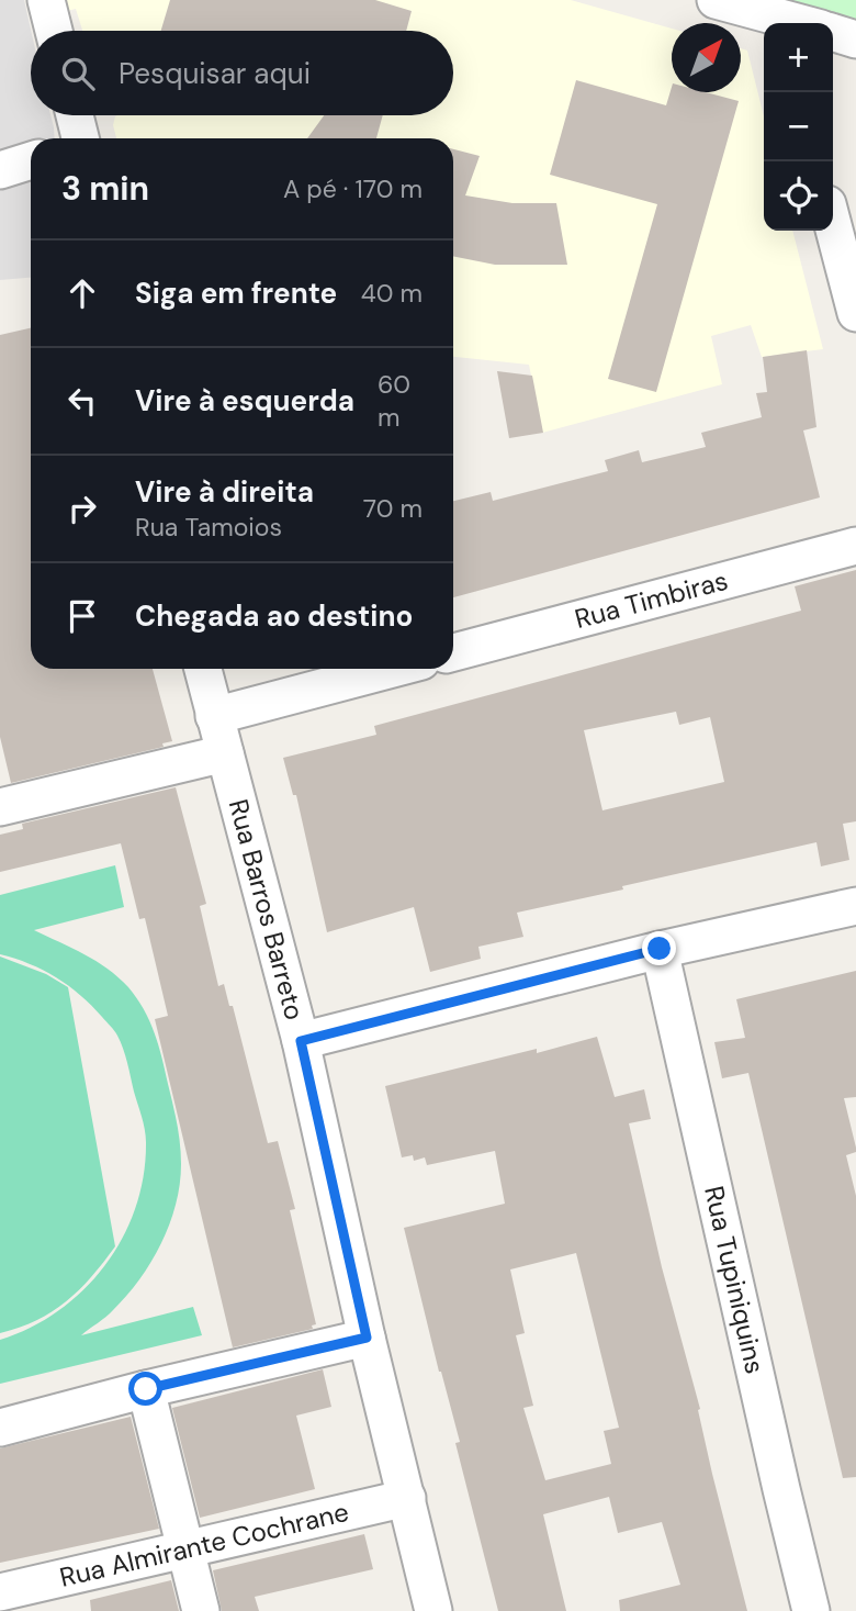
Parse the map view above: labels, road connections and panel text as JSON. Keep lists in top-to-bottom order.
{
  "streets": {
    "street": [
      "Rua Timbiras",
      "Rua Barros Barreto",
      "Rua Tupiniquins",
      "Rua Almirante Cochrane"
    ]
  },
  "crossings": [
    ["Rua Barros Barreto", "Rua Almirante Cochrane"]
  ],
  "north": "top right",
  "page": {
    "map_buttons": ["+", "−"],
    "search": "Pesquisar aqui",
    "heading": ["3 min", "A pé · 170 m"],
    "list": [
      ["Siga em frente", "40 m"],
      ["Vire à esquerda", "60 m"],
      ["Vire à direita", "Rua Tamoios", "70 m"],
      "Chegada ao destino"
    ]
  }
}
